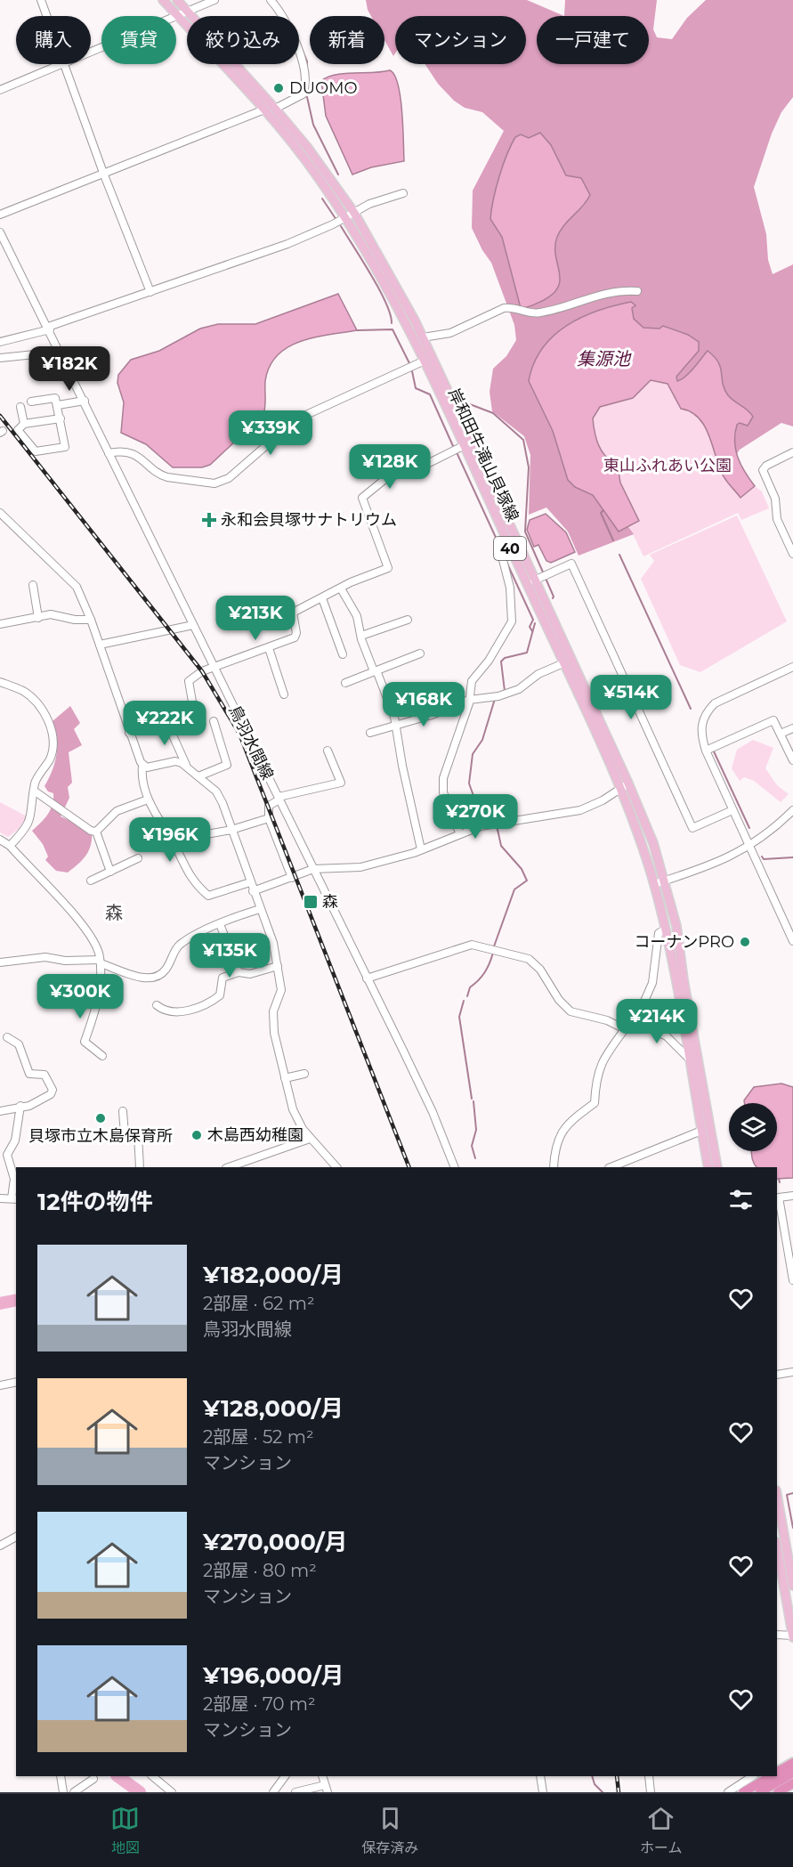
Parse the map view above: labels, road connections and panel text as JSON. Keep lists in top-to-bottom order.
{
  "streets": {
    "main road": ["岸和田牛滝山貝塚線", "40"],
    "street": ["鳥羽水間線"]
  },
  "districts": ["森"],
  "water": ["集源池"],
  "parks": ["東山ふれあい公園"],
  "places": {
    "other": [
      "DUOMO",
      "コーナンPRO",
      "貝塚市立木島保育所",
      "木島西幼稚園"
    ],
    "health": ["永和会貝塚サナトリウム"],
    "transit": ["森"]
  },
  "page": {
    "chip": [
      "購入",
      "賃貸",
      "絞り込み",
      "新着",
      "マンション",
      "一戸建て"
    ],
    "price": [
      "¥182K",
      "¥339K",
      "¥128K",
      "¥213K",
      "¥514K",
      "¥168K",
      "¥222K",
      "¥270K",
      "¥196K",
      "¥135K",
      "¥300K",
      "¥214K"
    ],
    "heading": "12件の物件",
    "list": [
      {
        "name": "¥182,000/月",
        "note": "2部屋 · 62 m² · 鳥羽水間線"
      },
      {
        "name": "¥128,000/月",
        "note": "2部屋 · 52 m² · マンション"
      },
      {
        "name": "¥270,000/月",
        "note": "2部屋 · 80 m² · マンション"
      },
      {
        "name": "¥196,000/月",
        "note": "2部屋 · 70 m² · マンション"
      }
    ],
    "tabs": ["地図", "保存済み", "ホーム"]
  }
}
